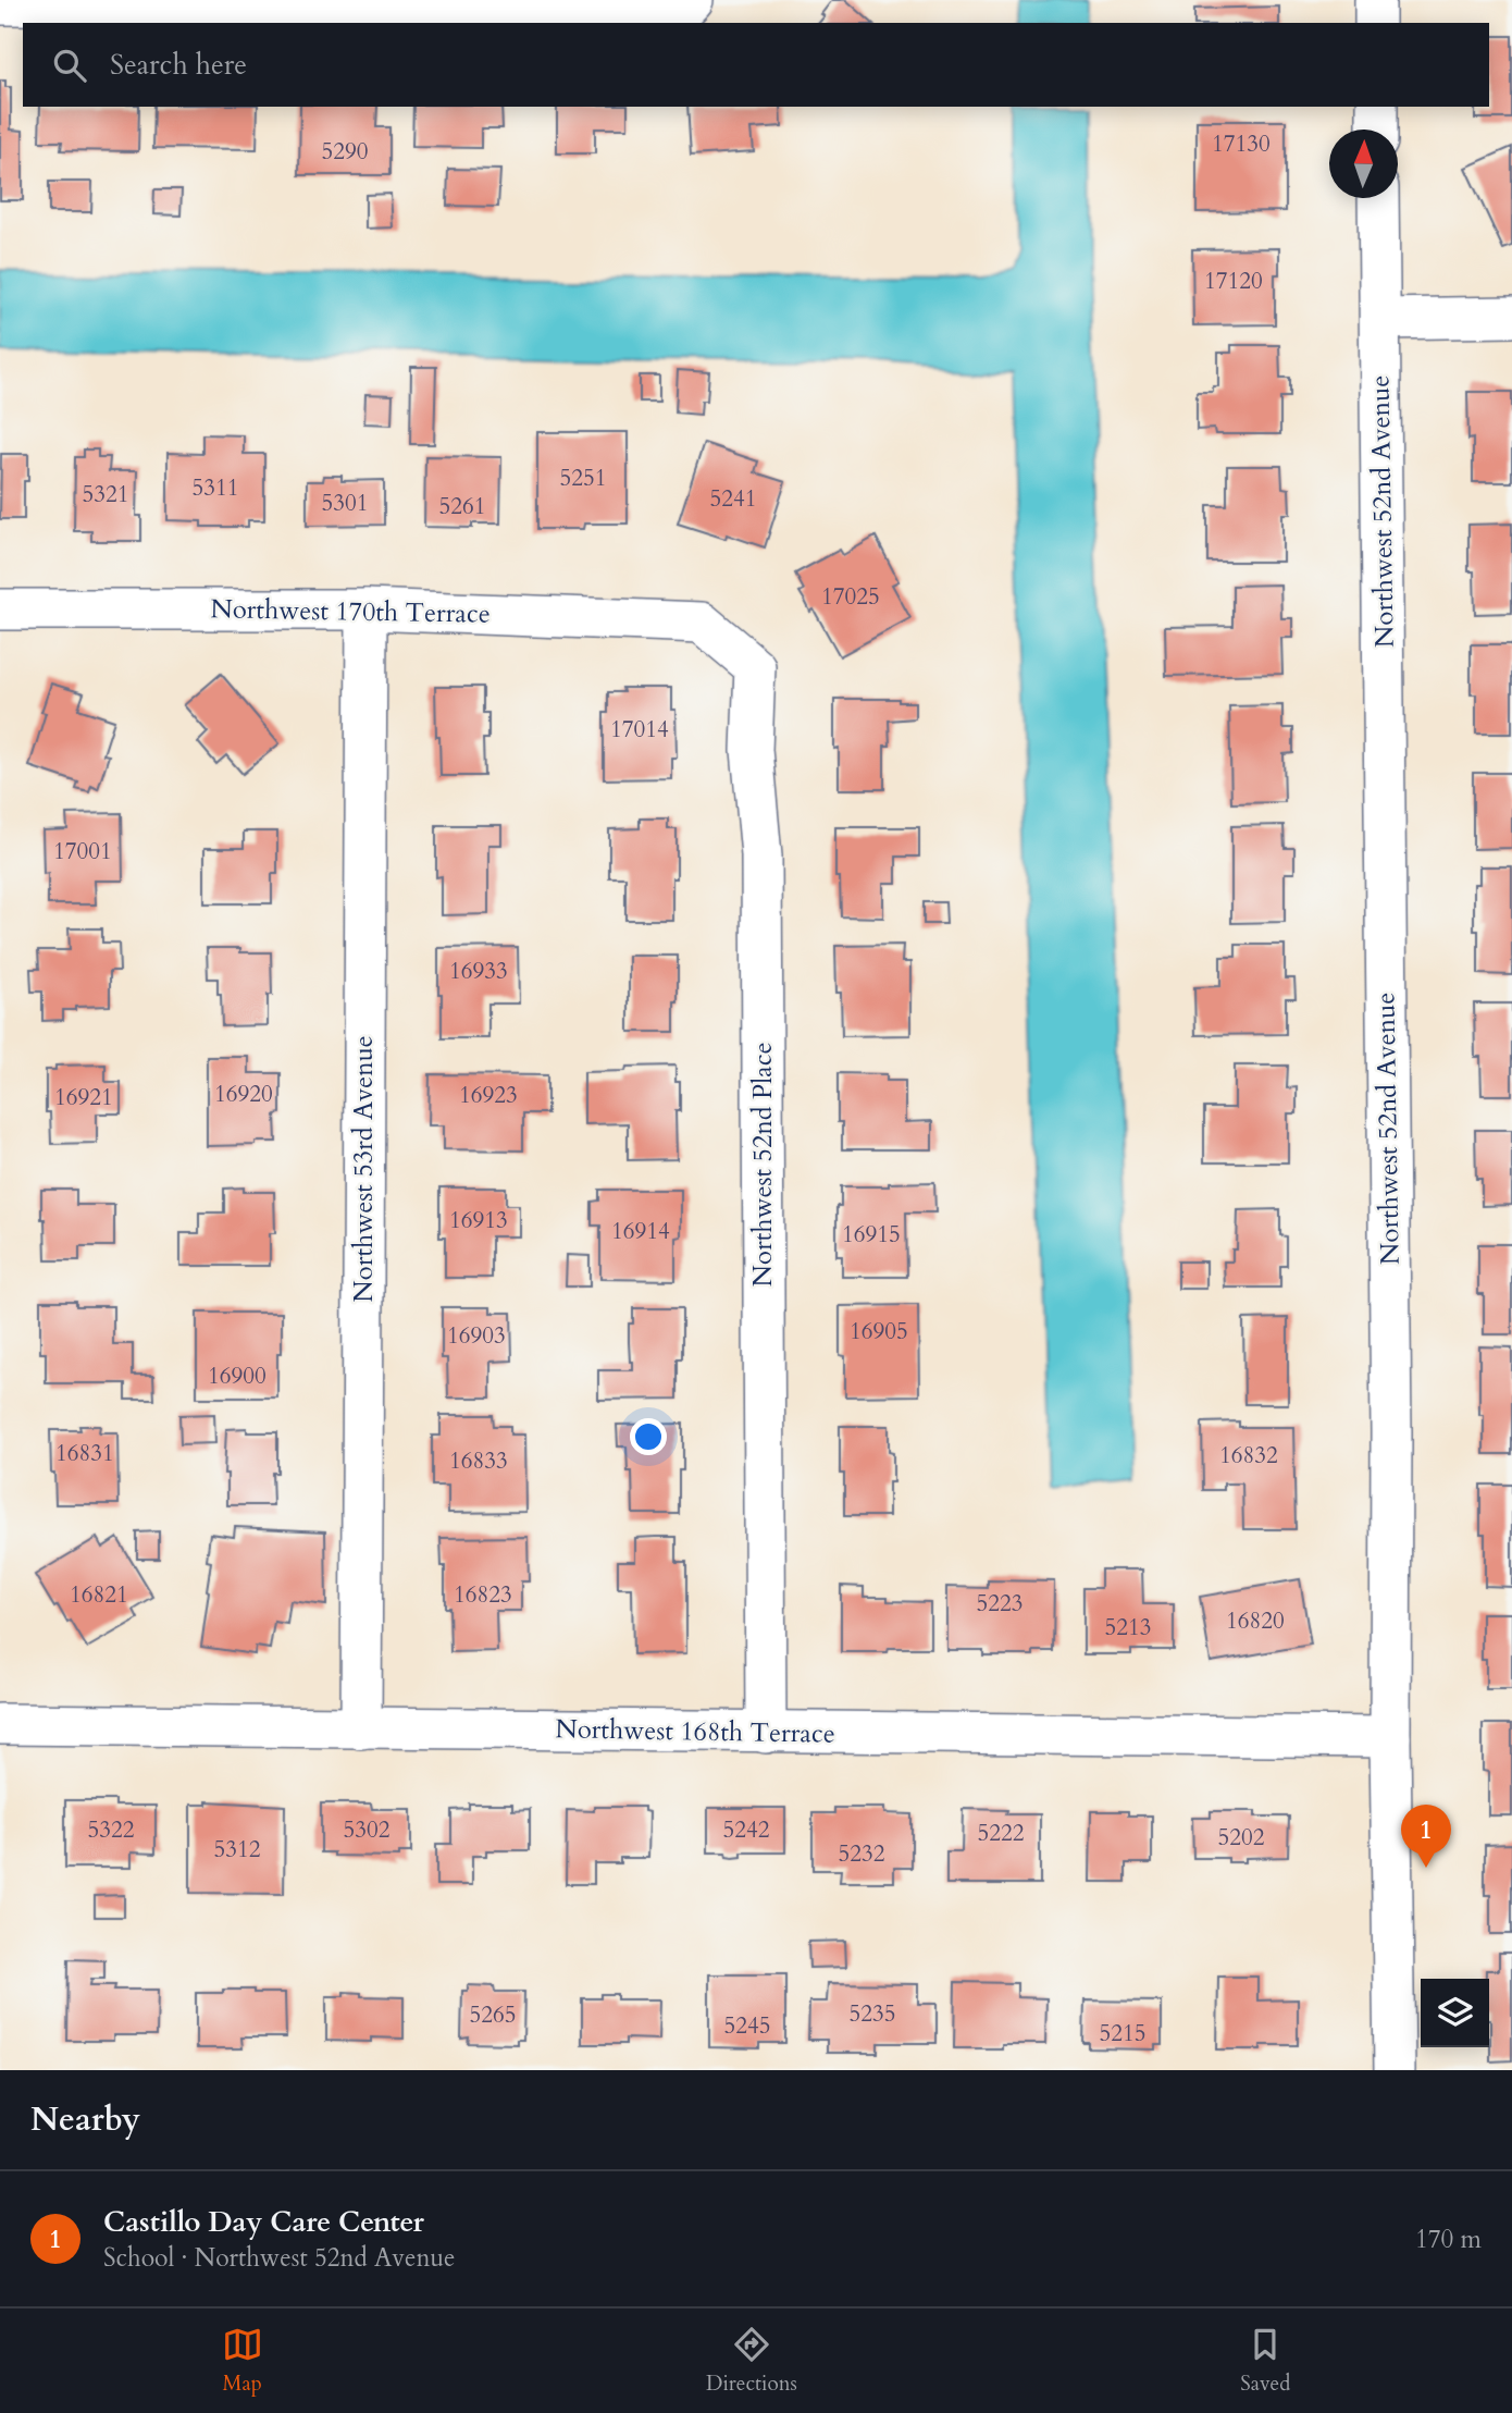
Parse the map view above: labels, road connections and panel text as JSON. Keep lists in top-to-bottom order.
{
  "streets": {
    "street": [
      "Northwest 52nd Avenue",
      "Northwest 170th Terrace",
      "Northwest 52nd Place",
      "Northwest 53rd Avenue",
      "Northwest 168th Terrace"
    ]
  },
  "crossings": [
    ["Northwest 52nd Avenue", "Northwest 168th Terrace"],
    ["Northwest 170th Terrace", "Northwest 52nd Place"],
    ["Northwest 170th Terrace", "Northwest 53rd Avenue"],
    ["Northwest 52nd Place", "Northwest 168th Terrace"],
    ["Northwest 53rd Avenue", "Northwest 168th Terrace"]
  ],
  "house_numbers": [
    "17130",
    "5290",
    "17120",
    "5251",
    "5311",
    "5321",
    "5241",
    "5301",
    "5261",
    "17025",
    "17014",
    "17001",
    "16933",
    "16920",
    "16923",
    "16921",
    "16913",
    "16914",
    "16915",
    "16905",
    "16903",
    "16900",
    "16831",
    "16832",
    "16833",
    "16821",
    "16823",
    "5223",
    "16820",
    "5213",
    "5322",
    "5302",
    "5242",
    "5222",
    "5202",
    "5312",
    "5232",
    "5235",
    "5265",
    "5245",
    "5215"
  ],
  "north": "top",
  "page": {
    "search": "Search here",
    "pins": "1",
    "heading": "Nearby",
    "list": [
      {
        "mark": "1",
        "name": "Castillo Day Care Center",
        "note": "School · Northwest 52nd Avenue",
        "value": "170 m"
      }
    ],
    "nav": ["Map", "Directions", "Saved"]
  }
}
